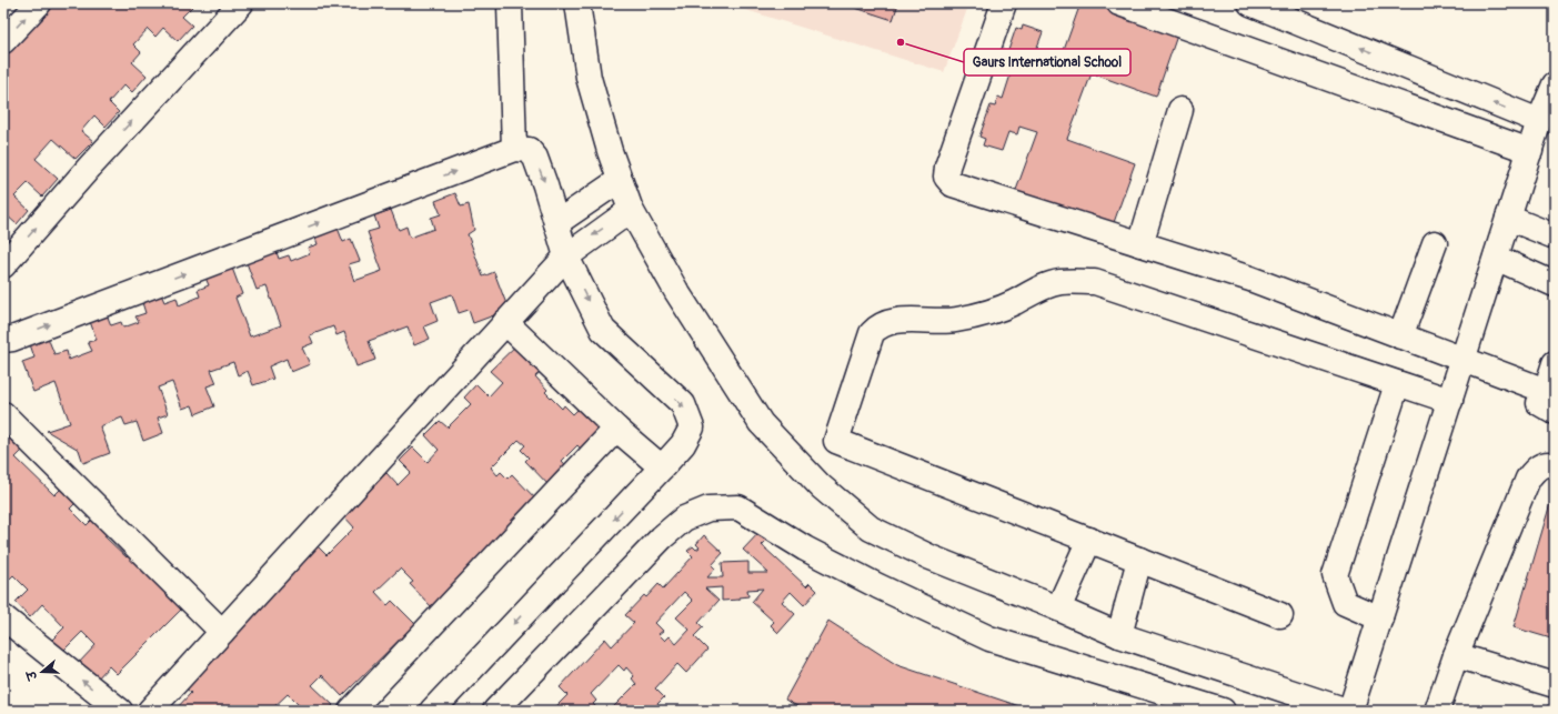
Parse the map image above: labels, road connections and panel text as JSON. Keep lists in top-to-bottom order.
{
  "places": ["Gaurs International School"],
  "north": "left"
}
